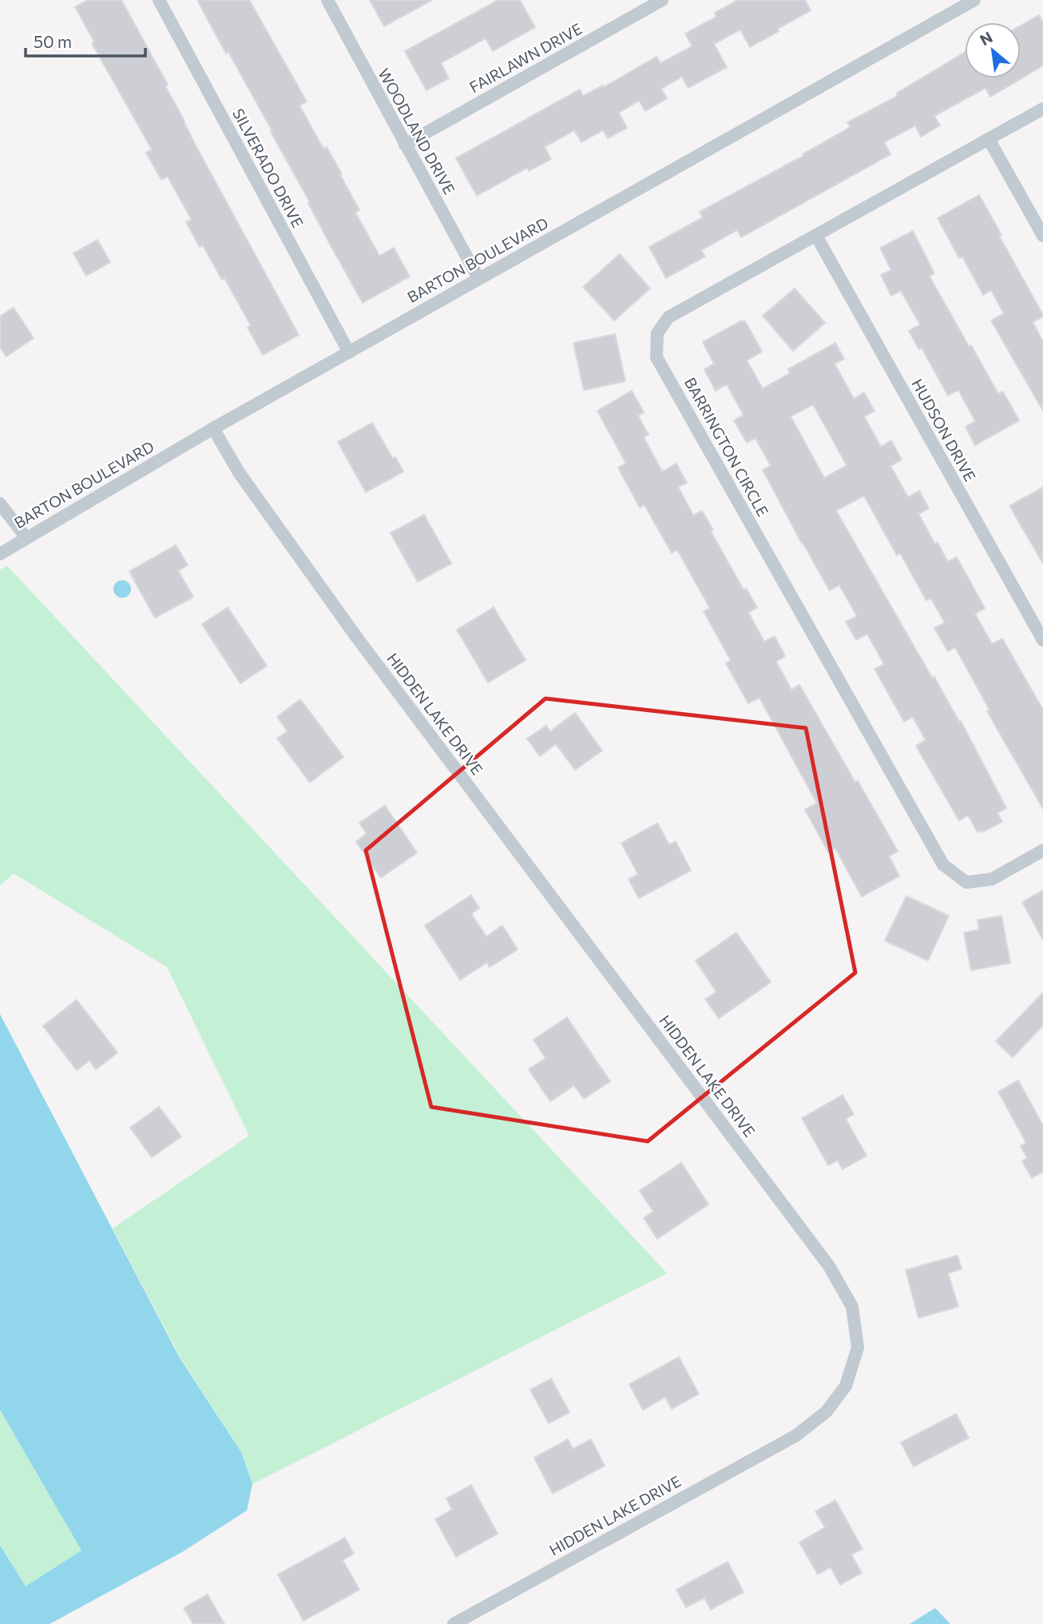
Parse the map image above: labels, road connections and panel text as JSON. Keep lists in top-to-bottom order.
{
  "streets": {
    "street": [
      "FAIRLAWN DRIVE",
      "WOODLAND DRIVE",
      "SILVERADO DRIVE",
      "BARTON BOULEVARD",
      "HUDSON DRIVE",
      "BARRINGTON CIRCLE",
      "HIDDEN LAKE DRIVE"
    ]
  },
  "crossings": [
    ["FAIRLAWN DRIVE", "WOODLAND DRIVE"],
    ["WOODLAND DRIVE", "BARTON BOULEVARD"],
    ["SILVERADO DRIVE", "BARTON BOULEVARD"],
    ["BARTON BOULEVARD", "HIDDEN LAKE DRIVE"],
    ["HUDSON DRIVE", "BARRINGTON CIRCLE"]
  ],
  "scale_bar": "50 m",
  "north": "top left"
}
